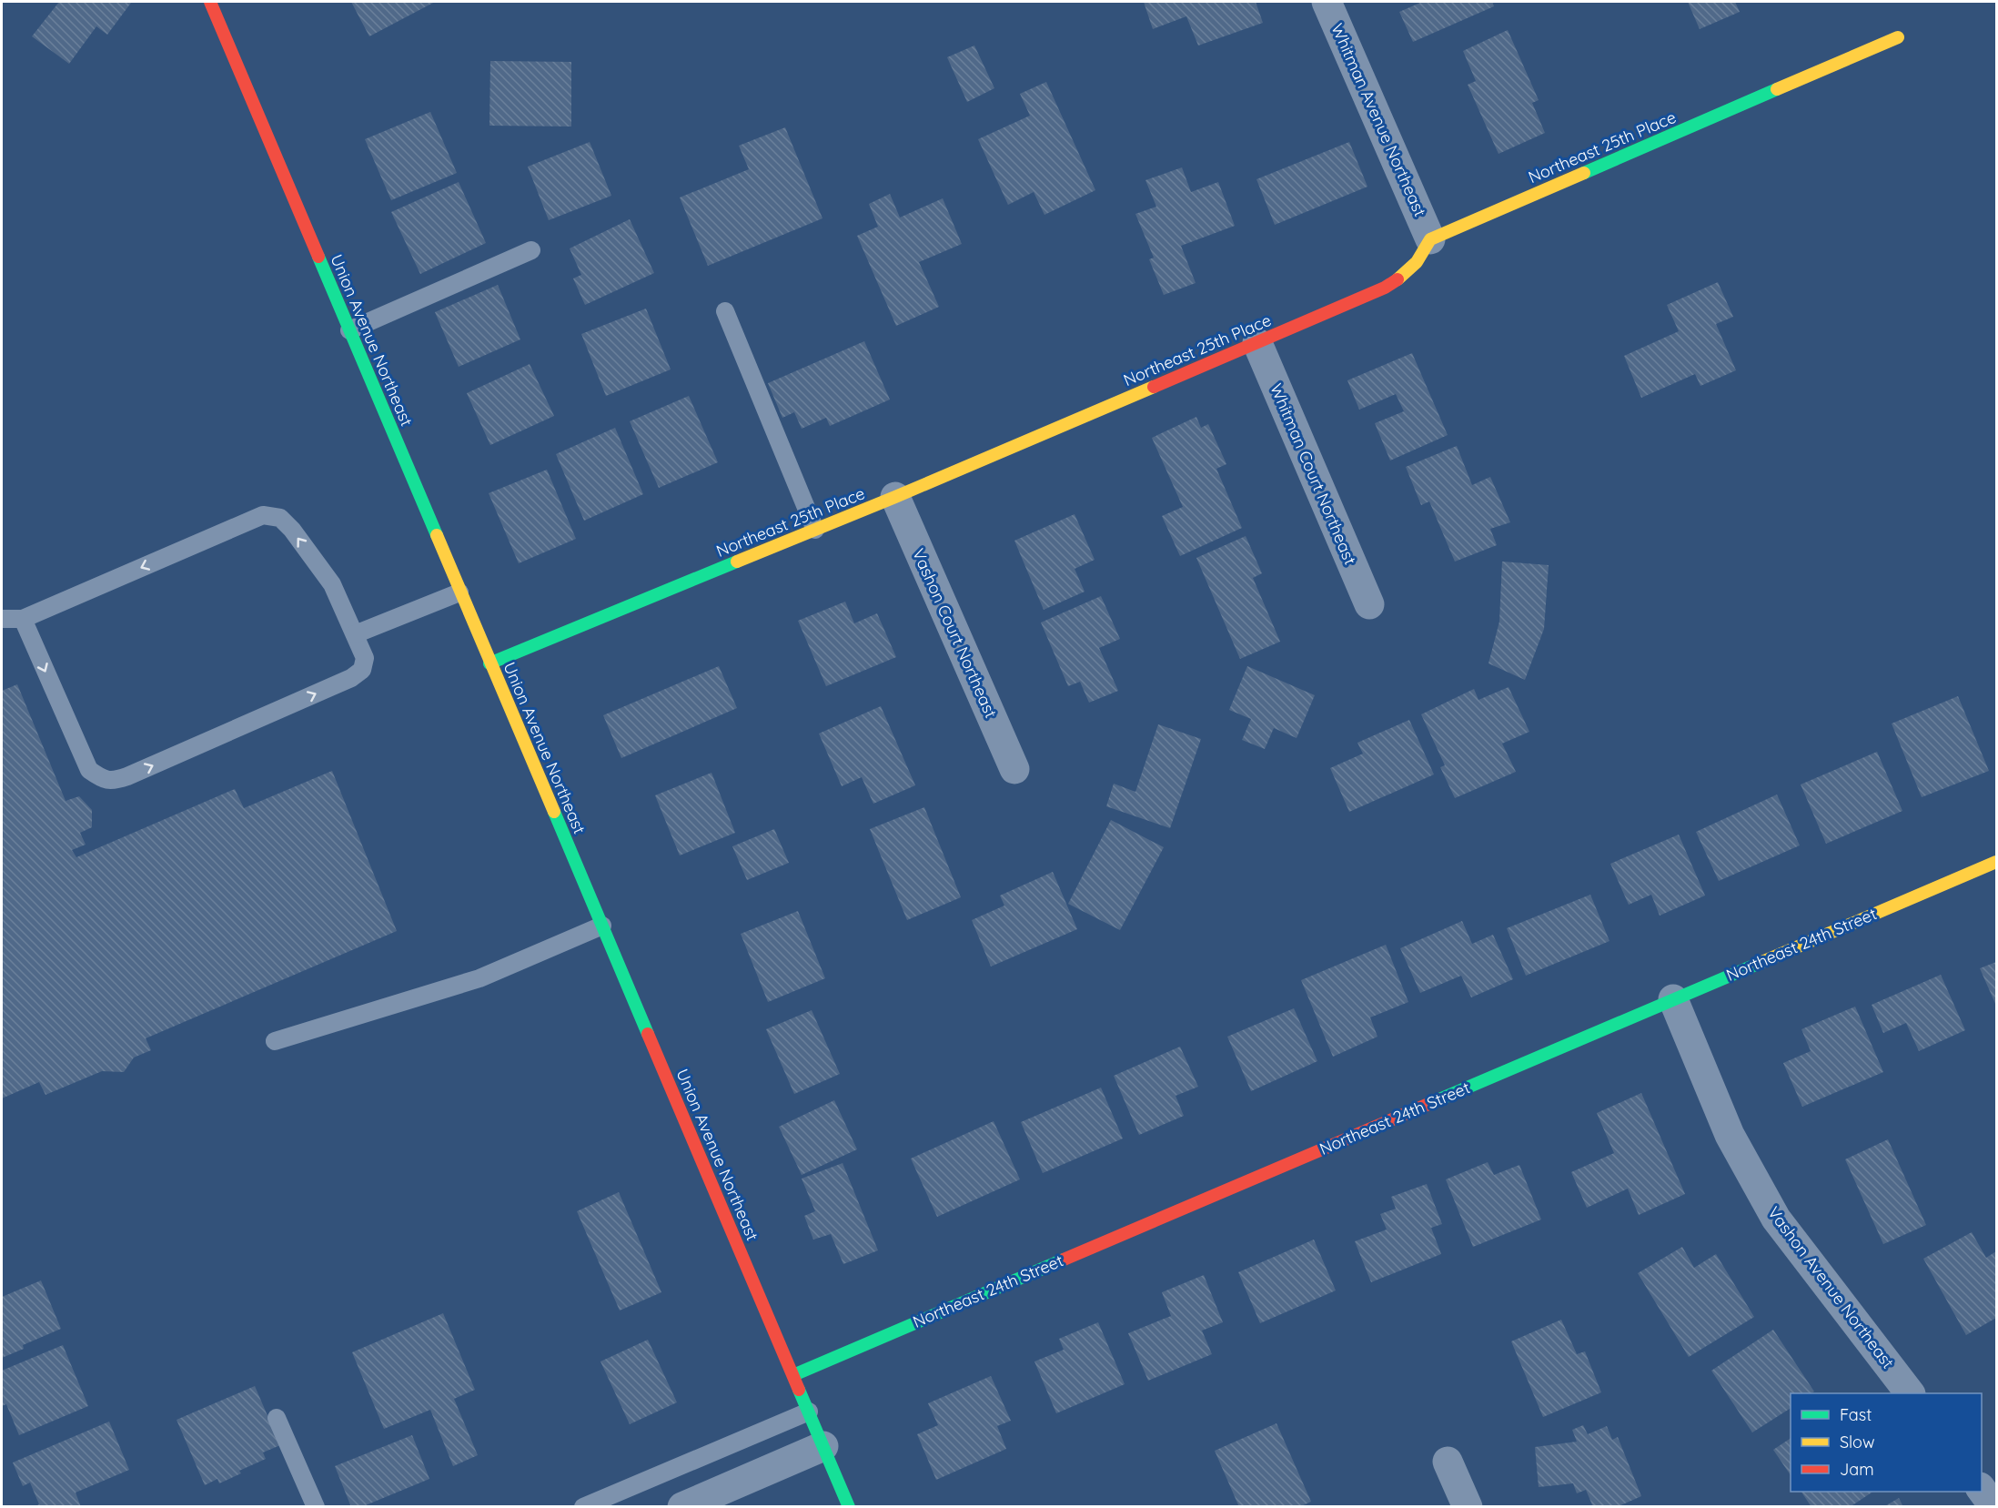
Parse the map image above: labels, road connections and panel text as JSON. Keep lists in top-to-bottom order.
{
  "streets": {
    "street": [
      "Whitman Avenue Northeast",
      "Northeast 25th Place",
      "Union Avenue Northeast",
      "Whitman Court Northeast",
      "Vashon Court Northeast",
      "Northeast 24th Street",
      "Vashon Avenue Northeast"
    ]
  },
  "crossings": [
    ["Whitman Avenue Northeast", "Northeast 25th Place"],
    ["Northeast 25th Place", "Union Avenue Northeast"],
    ["Northeast 25th Place", "Whitman Court Northeast"],
    ["Northeast 25th Place", "Vashon Court Northeast"],
    ["Union Avenue Northeast", "Northeast 24th Street"],
    ["Northeast 24th Street", "Vashon Avenue Northeast"]
  ],
  "legend": ["Fast", "Slow", "Jam"]
}
